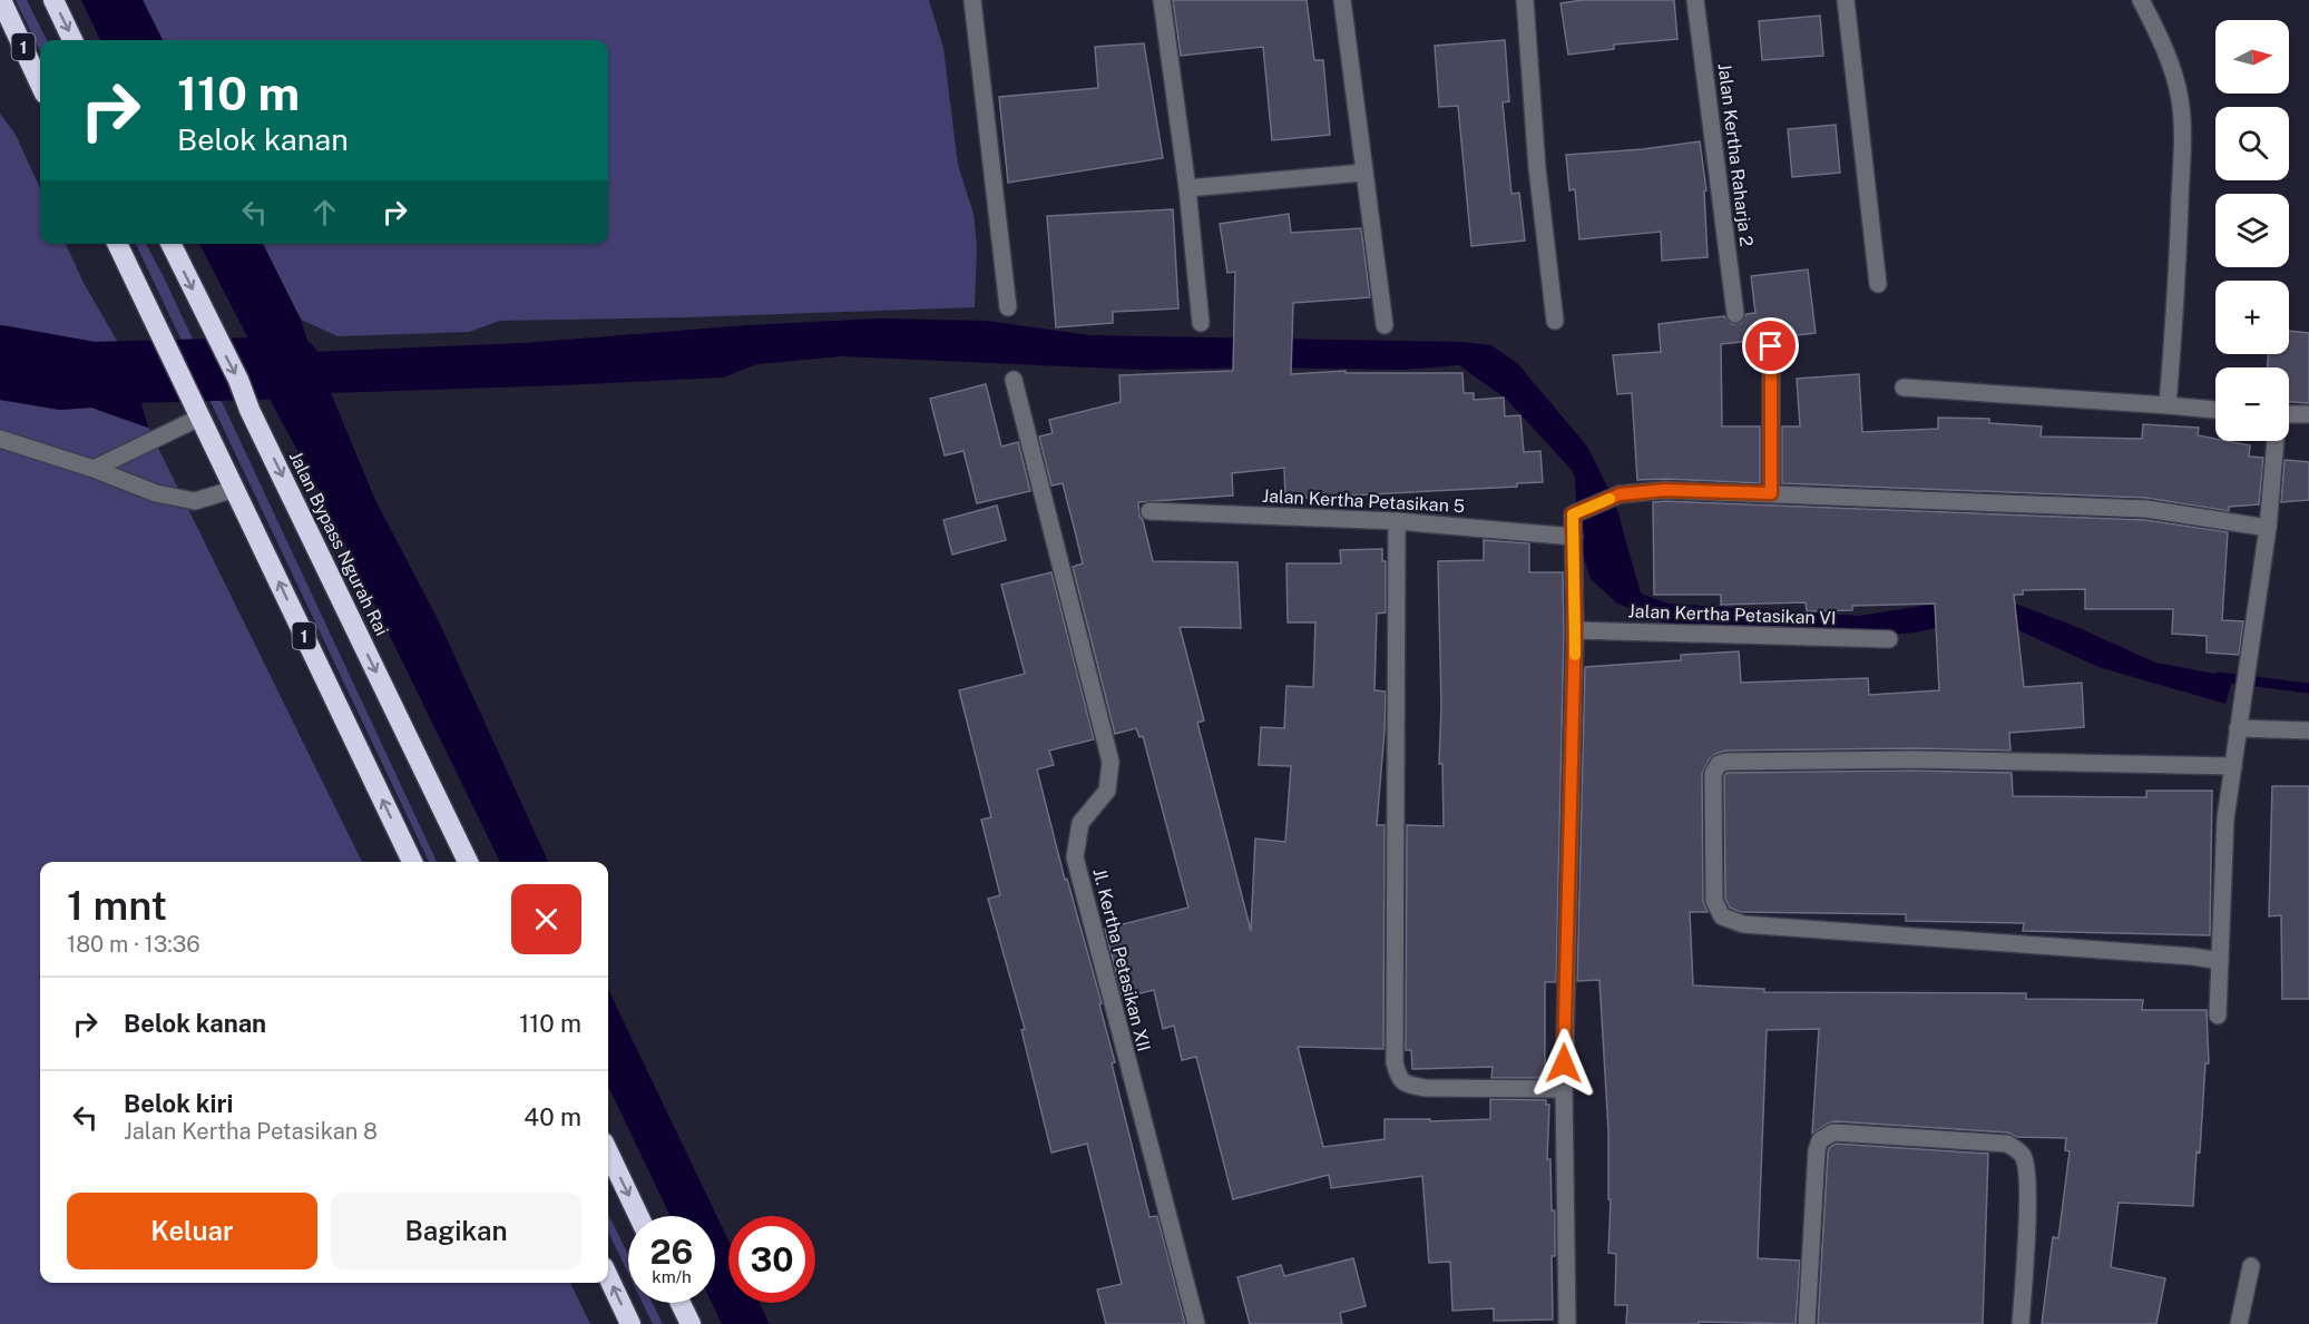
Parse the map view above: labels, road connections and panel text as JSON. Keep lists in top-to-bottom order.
{
  "streets": {
    "highway": ["1", "Jalan Bypass Ngurah Rai"],
    "street": [
      "Jalan Kertha Raharja 2",
      "Jalan Kertha Petasikan 5",
      "Jalan Kertha Petasikan VI",
      "Jl. Kertha Petasikan XII"
    ]
  },
  "north": "right",
  "page": {
    "map_buttons": ["+", "−"],
    "turn": ["110 m", "Belok kanan"],
    "heading": ["1 mnt", "180 m · 13:36"],
    "list": [
      {
        "name": "Belok kanan",
        "value": "110 m"
      },
      {
        "name": "Belok kiri",
        "note": "Jalan Kertha Petasikan 8",
        "value": "40 m"
      }
    ],
    "buttons": ["Keluar", "Bagikan"],
    "speed": "26 km/h",
    "limit": "30"
  }
}
